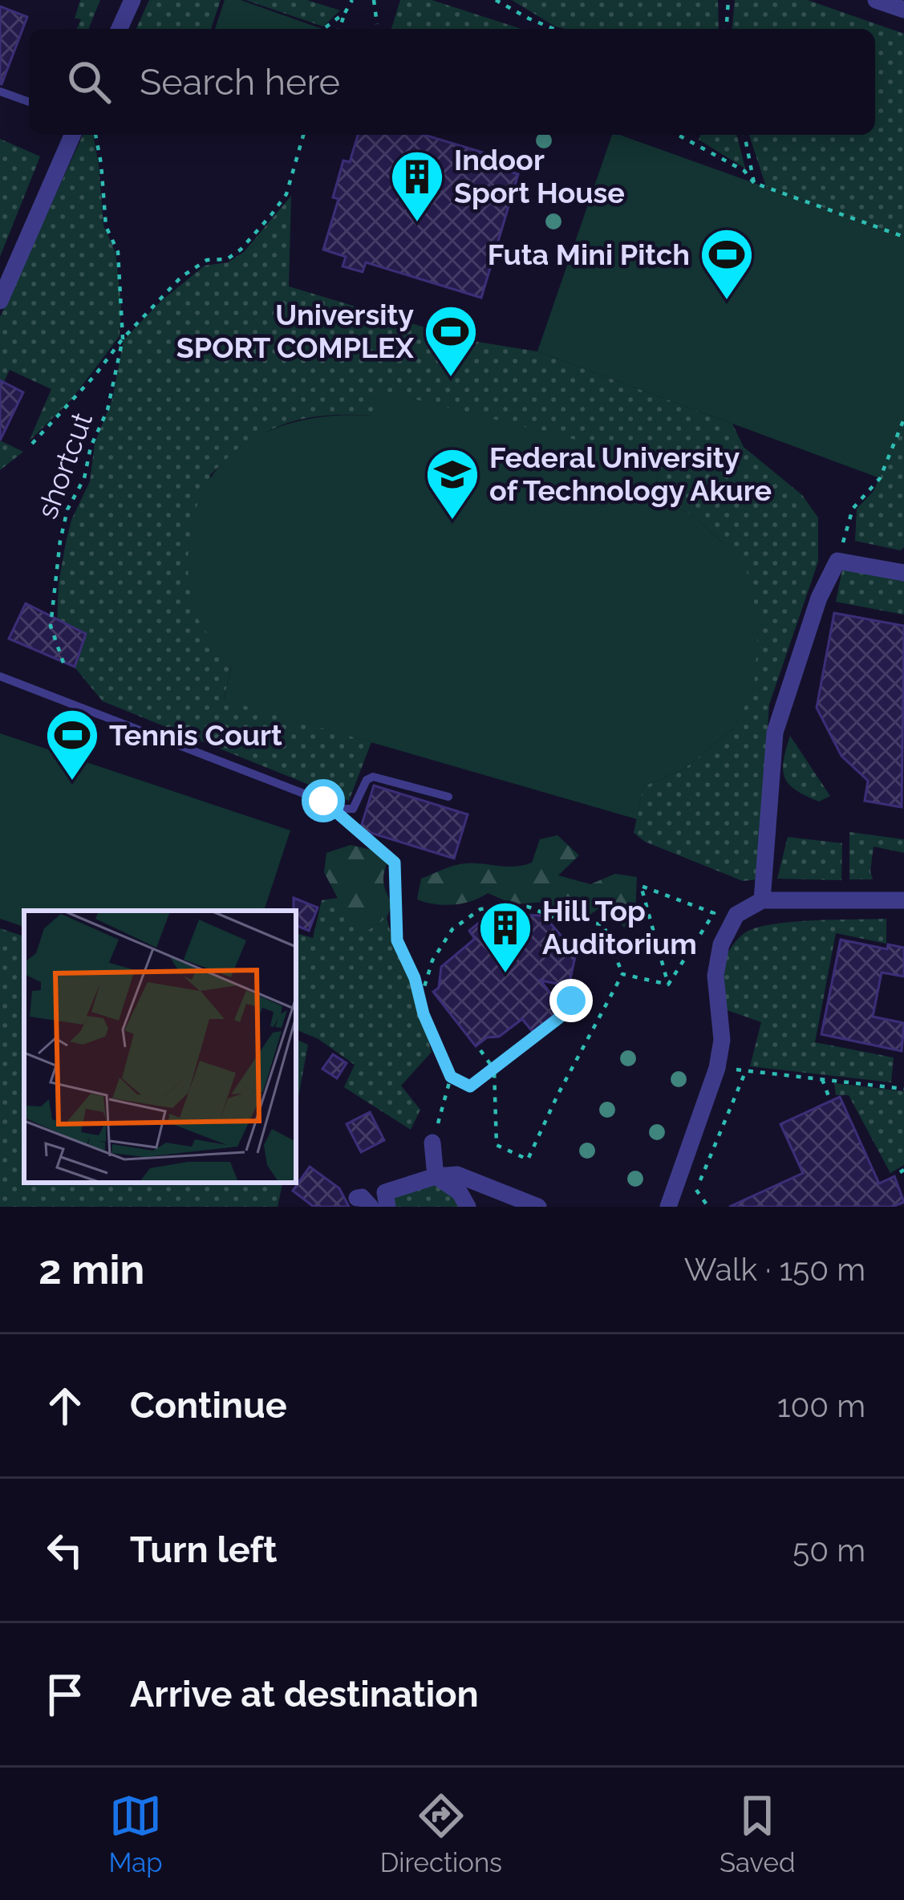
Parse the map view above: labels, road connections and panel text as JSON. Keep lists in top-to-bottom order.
{
  "streets": {
    "path": ["shortcut"]
  },
  "places": {
    "building": ["Indoor Sport House", "Hill Top Auditorium"],
    "sports": ["Futa Mini Pitch", "University SPORT COMPLEX", "Tennis Court"],
    "school or university": ["Federal University of Technology Akure"]
  },
  "page": {
    "search": "Search here",
    "heading": ["2 min", "Walk · 150 m"],
    "list": [
      ["Continue", "100 m"],
      ["Turn left", "50 m"],
      "Arrive at destination"
    ],
    "nav": ["Map", "Directions", "Saved"]
  }
}
